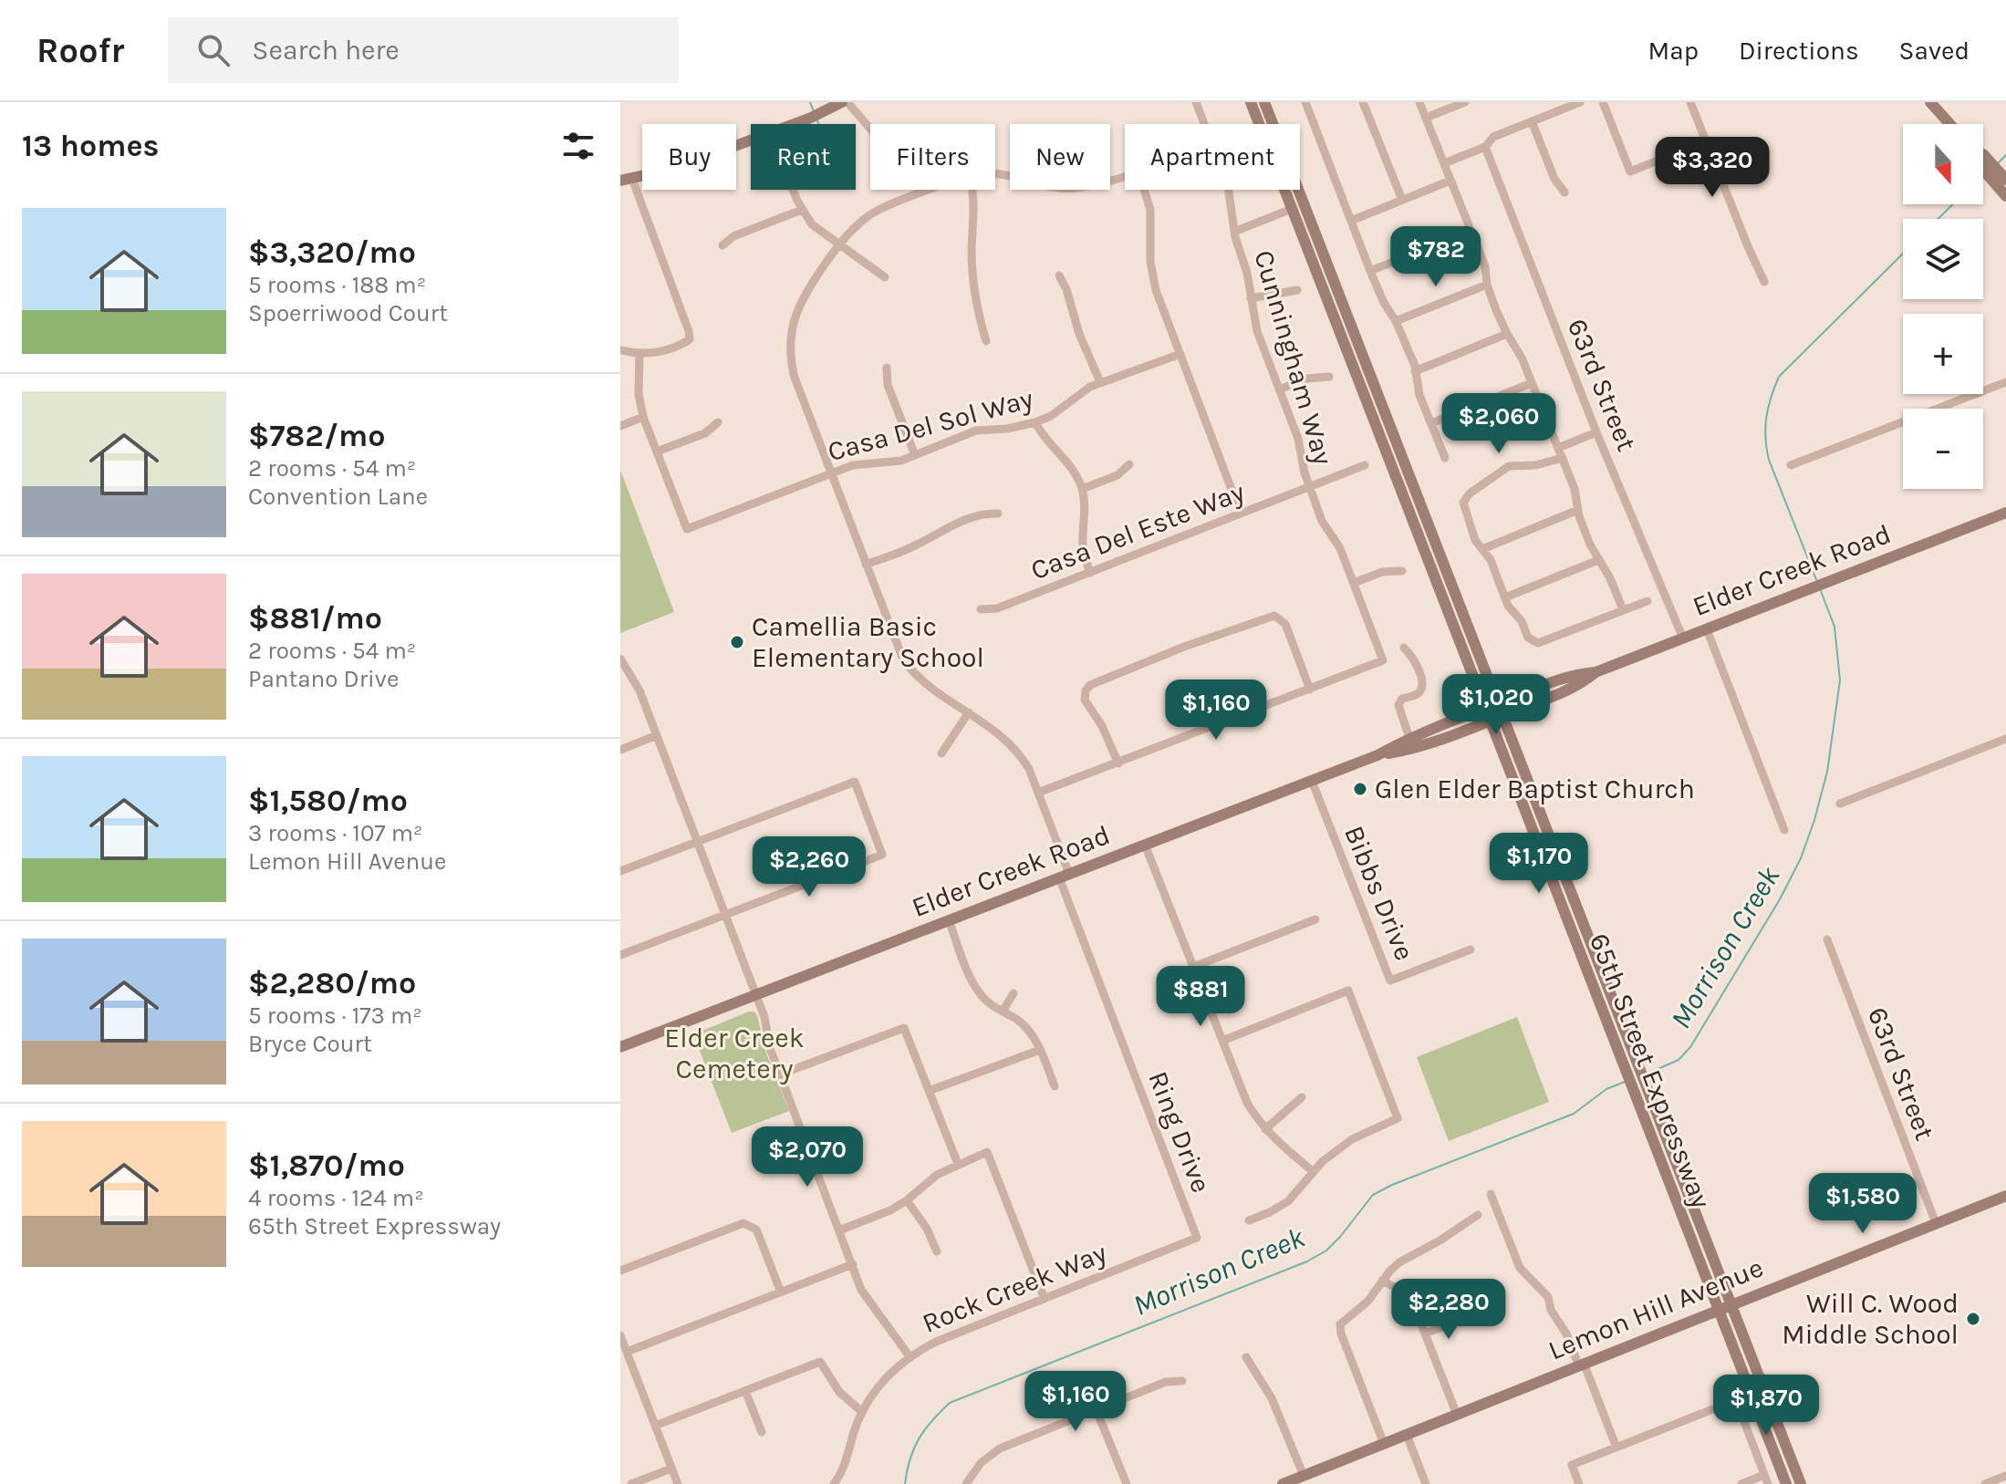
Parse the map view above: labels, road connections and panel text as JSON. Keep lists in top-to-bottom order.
{
  "streets": {
    "main road": ["Elder Creek Road", "65th Street Expressway", "Lemon Hill Avenue"],
    "street": [
      "Cunningham Way",
      "63rd Street",
      "Casa Del Sol Way",
      "Casa Del Este Way",
      "Bibbs Drive",
      "Ring Drive",
      "Rock Creek Way"
    ]
  },
  "crossings": [
    ["Cunningham Way", "Casa Del Este Way"],
    ["63rd Street", "Elder Creek Road"],
    ["63rd Street", "Lemon Hill Avenue"],
    ["Casa Del Sol Way", "Ring Drive"],
    ["Elder Creek Road", "Bibbs Drive"],
    ["Elder Creek Road", "65th Street Expressway"],
    ["Elder Creek Road", "Ring Drive"],
    ["65th Street Expressway", "Lemon Hill Avenue"],
    ["Ring Drive", "Rock Creek Way"]
  ],
  "water": ["Morrison Creek"],
  "parks": ["Elder Creek Cemetery"],
  "places": ["Camellia Basic Elementary School", "Glen Elder Baptist Church", "Will C. Wood Middle School"],
  "north": "bottom",
  "page": {
    "header": "Roofr",
    "search": "Search here",
    "nav": ["Map", "Directions", "Saved"],
    "heading": "13 homes",
    "map_buttons": ["+", "−"],
    "chip": [
      "Buy",
      "Rent",
      "Filters",
      "New",
      "Apartment"
    ],
    "price": [
      "$3,320",
      "$782",
      "$2,060",
      "$1,020",
      "$1,160",
      "$1,170",
      "$2,260",
      "$881",
      "$2,070",
      "$1,580",
      "$2,280",
      "$1,160",
      "$1,870"
    ],
    "list": [
      {
        "name": "$3,320/mo",
        "note": "5 rooms · 188 m² · Spoerriwood Court"
      },
      {
        "name": "$782/mo",
        "note": "2 rooms · 54 m² · Convention Lane"
      },
      {
        "name": "$881/mo",
        "note": "2 rooms · 54 m² · Pantano Drive"
      },
      {
        "name": "$1,580/mo",
        "note": "3 rooms · 107 m² · Lemon Hill Avenue"
      },
      {
        "name": "$2,280/mo",
        "note": "5 rooms · 173 m² · Bryce Court"
      },
      {
        "name": "$1,870/mo",
        "note": "4 rooms · 124 m² · 65th Street Expressway"
      }
    ]
  }
}
